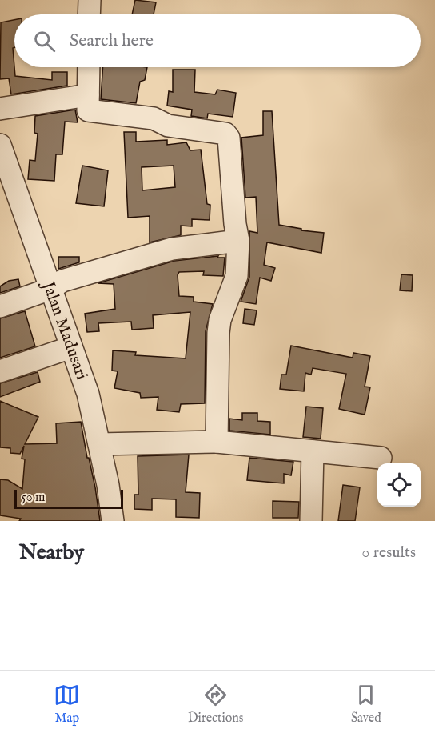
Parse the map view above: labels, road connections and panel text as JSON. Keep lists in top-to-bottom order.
{
  "streets": {
    "street": ["Jalan Madusari"]
  },
  "scale_bar": "50 m",
  "page": {
    "search": "Search here",
    "scale": "50 m",
    "heading": ["Nearby", "0 results"],
    "nav": ["Map", "Directions", "Saved"]
  }
}
